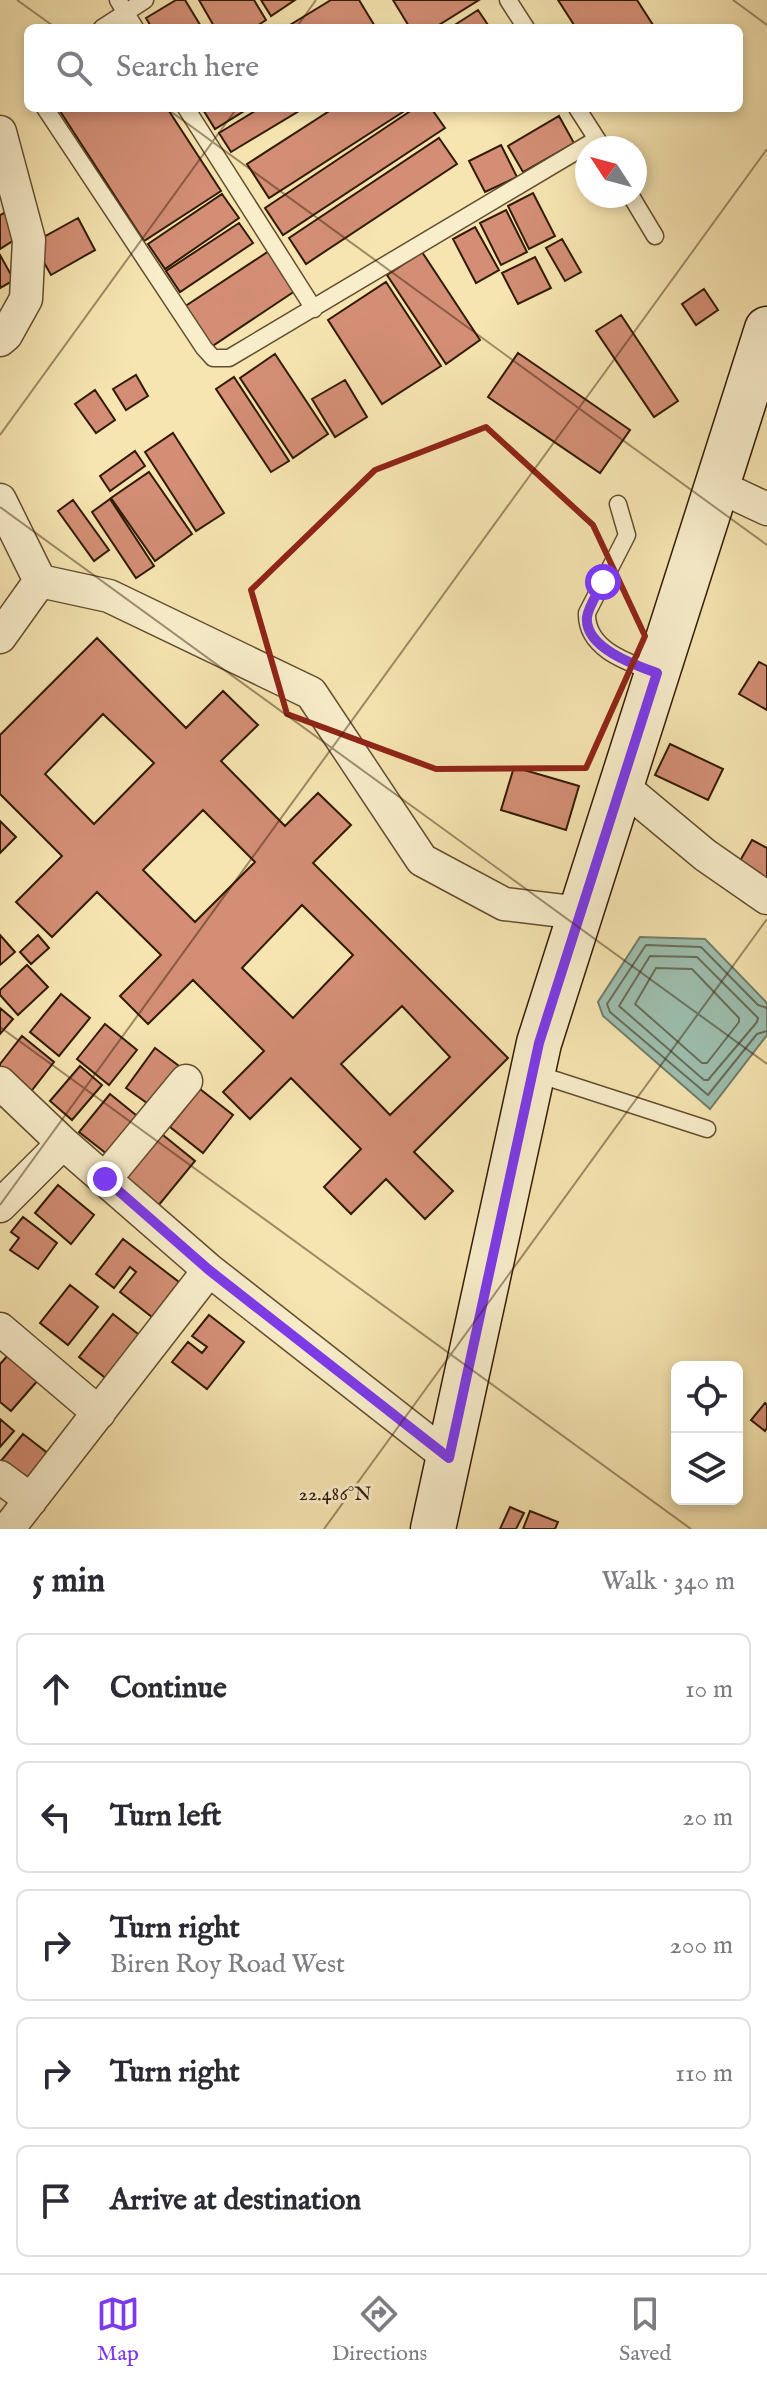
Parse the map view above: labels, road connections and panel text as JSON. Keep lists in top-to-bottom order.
{
  "north": "top left",
  "page": {
    "search": "Search here",
    "heading": ["5 min", "Walk · 340 m"],
    "list": [
      ["Continue", "10 m"],
      ["Turn left", "20 m"],
      ["Turn right", "Biren Roy Road West", "200 m"],
      ["Turn right", "110 m"],
      "Arrive at destination"
    ],
    "nav": ["Map", "Directions", "Saved"]
  },
  "coordinates": ["22.486°N"]
}
